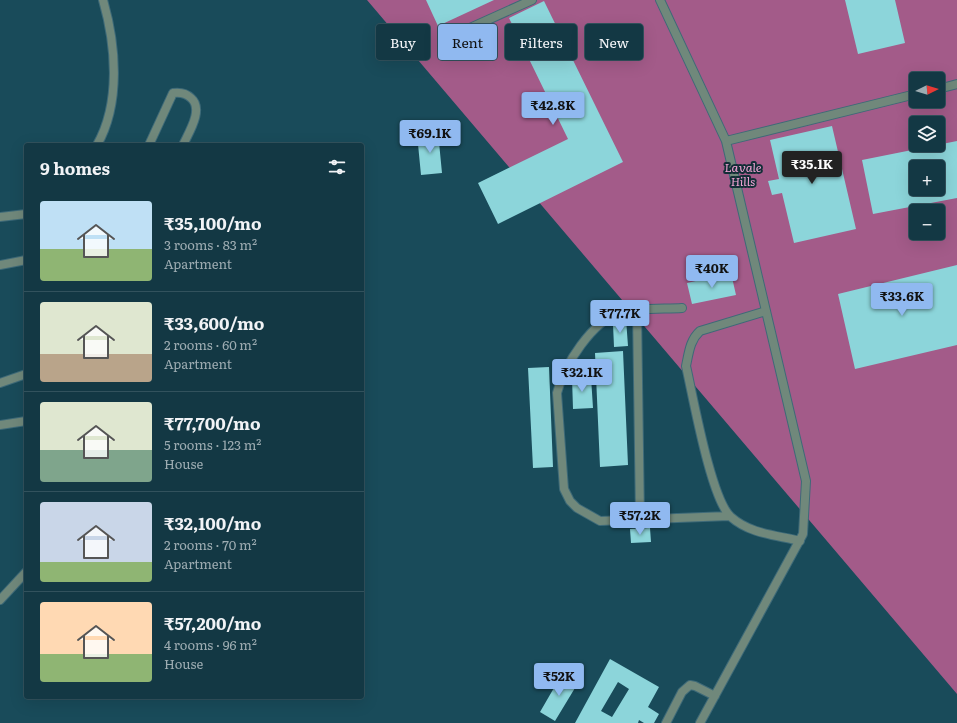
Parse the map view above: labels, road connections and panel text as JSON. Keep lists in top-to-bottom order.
{
  "parks": ["Lavale Hills"],
  "north": "right",
  "page": {
    "chip": [
      "Buy",
      "Rent",
      "Filters",
      "New"
    ],
    "map_buttons": ["+", "−"],
    "price": [
      "₹42.8K",
      "₹69.1K",
      "₹35.1K",
      "₹40K",
      "₹33.6K",
      "₹77.7K",
      "₹32.1K",
      "₹57.2K",
      "₹52K"
    ],
    "heading": "9 homes",
    "list": [
      {
        "name": "₹35,100/mo",
        "note": "3 rooms · 83 m² · Apartment"
      },
      {
        "name": "₹33,600/mo",
        "note": "2 rooms · 60 m² · Apartment"
      },
      {
        "name": "₹77,700/mo",
        "note": "5 rooms · 123 m² · House"
      },
      {
        "name": "₹32,100/mo",
        "note": "2 rooms · 70 m² · Apartment"
      },
      {
        "name": "₹57,200/mo",
        "note": "4 rooms · 96 m² · House"
      }
    ]
  }
}
